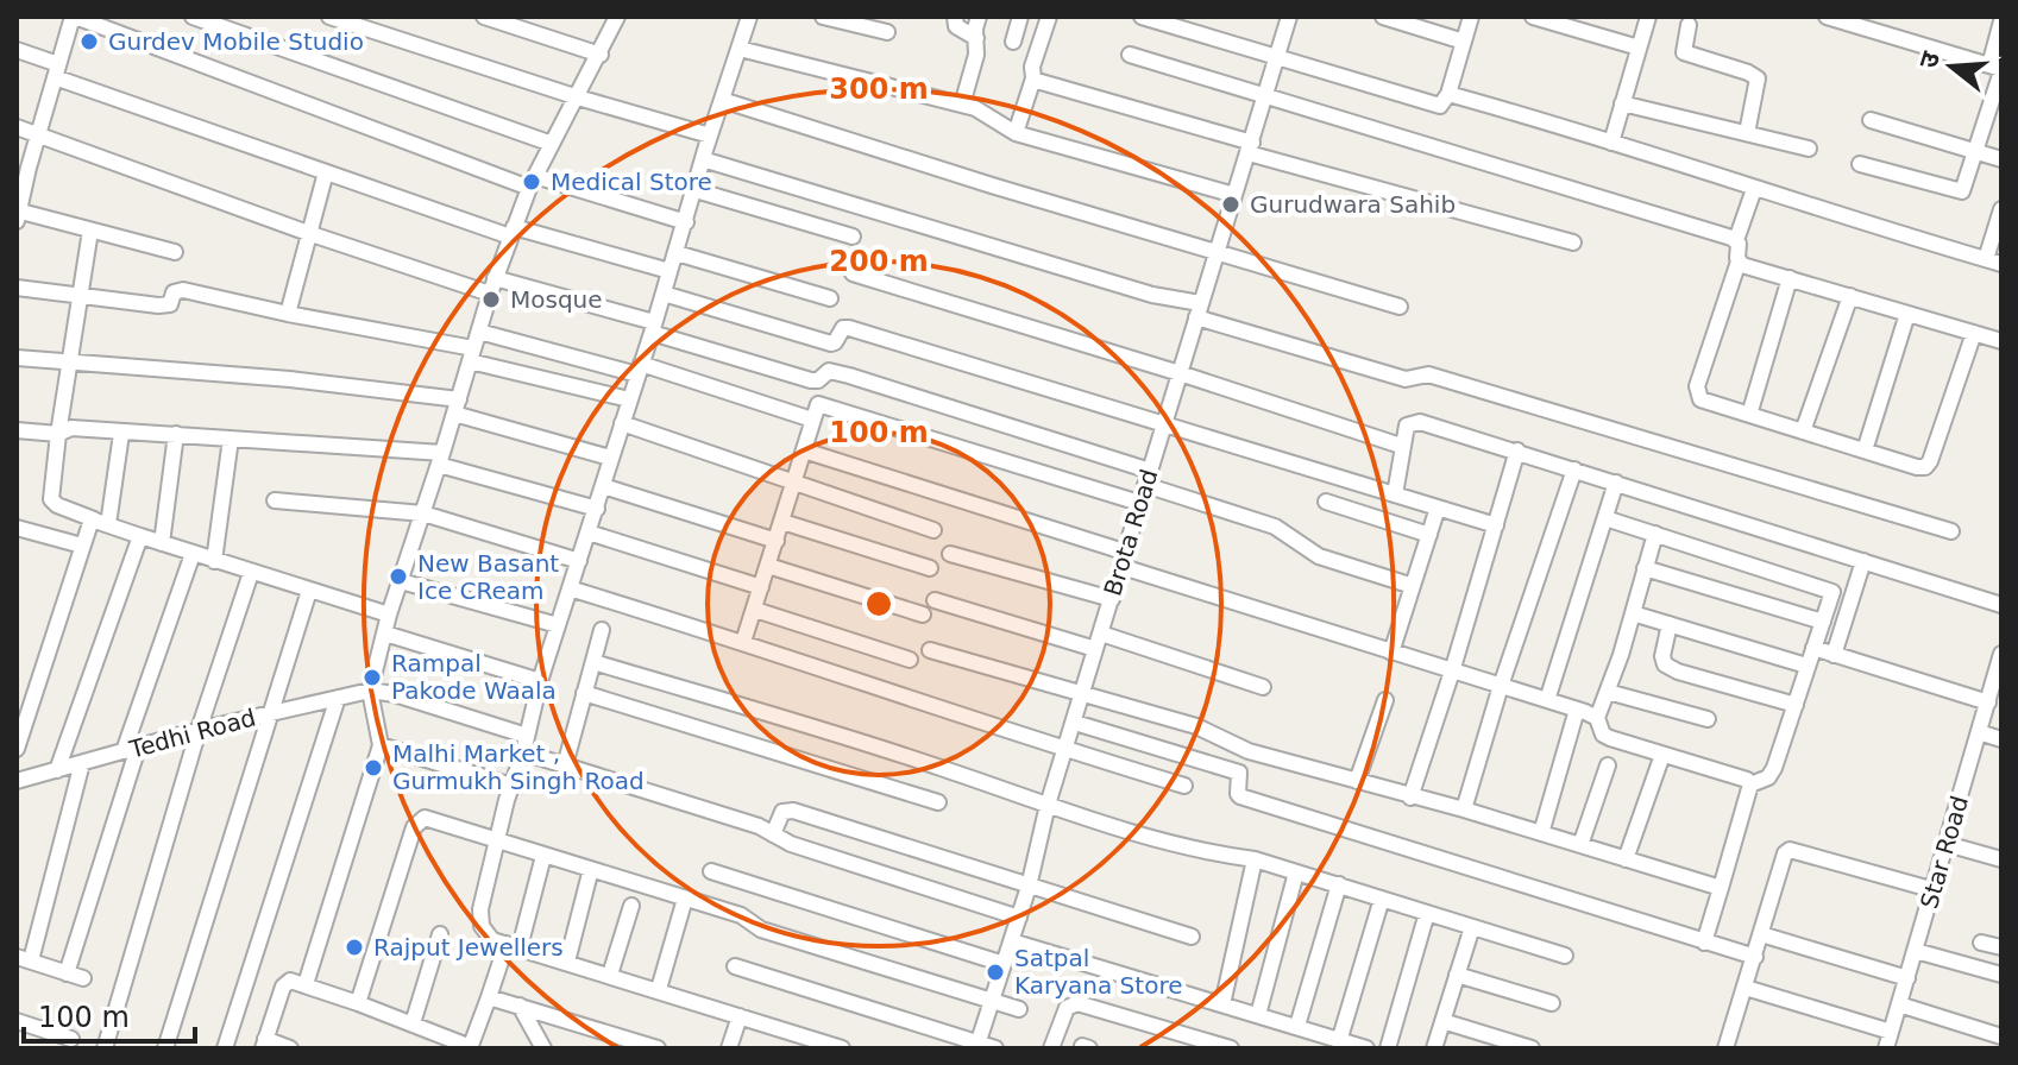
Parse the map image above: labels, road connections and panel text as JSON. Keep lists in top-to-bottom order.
{
  "streets": {
    "street": ["Brota Road", "Tedhi Road", "Star Road"]
  },
  "places": [
    "Gurdev Mobile Studio",
    "Medical Store",
    "Gurudwara Sahib",
    "Mosque",
    "New Basant Ice CReam",
    "Rampal Pakode Waala",
    "Malhi Market , Gurmukh Singh Road",
    "Rajput Jewellers",
    "Satpal Karyana Store"
  ],
  "scale_bar": "100 m",
  "north": "left",
  "rings": ["300 m", "200 m", "100 m"]
}
